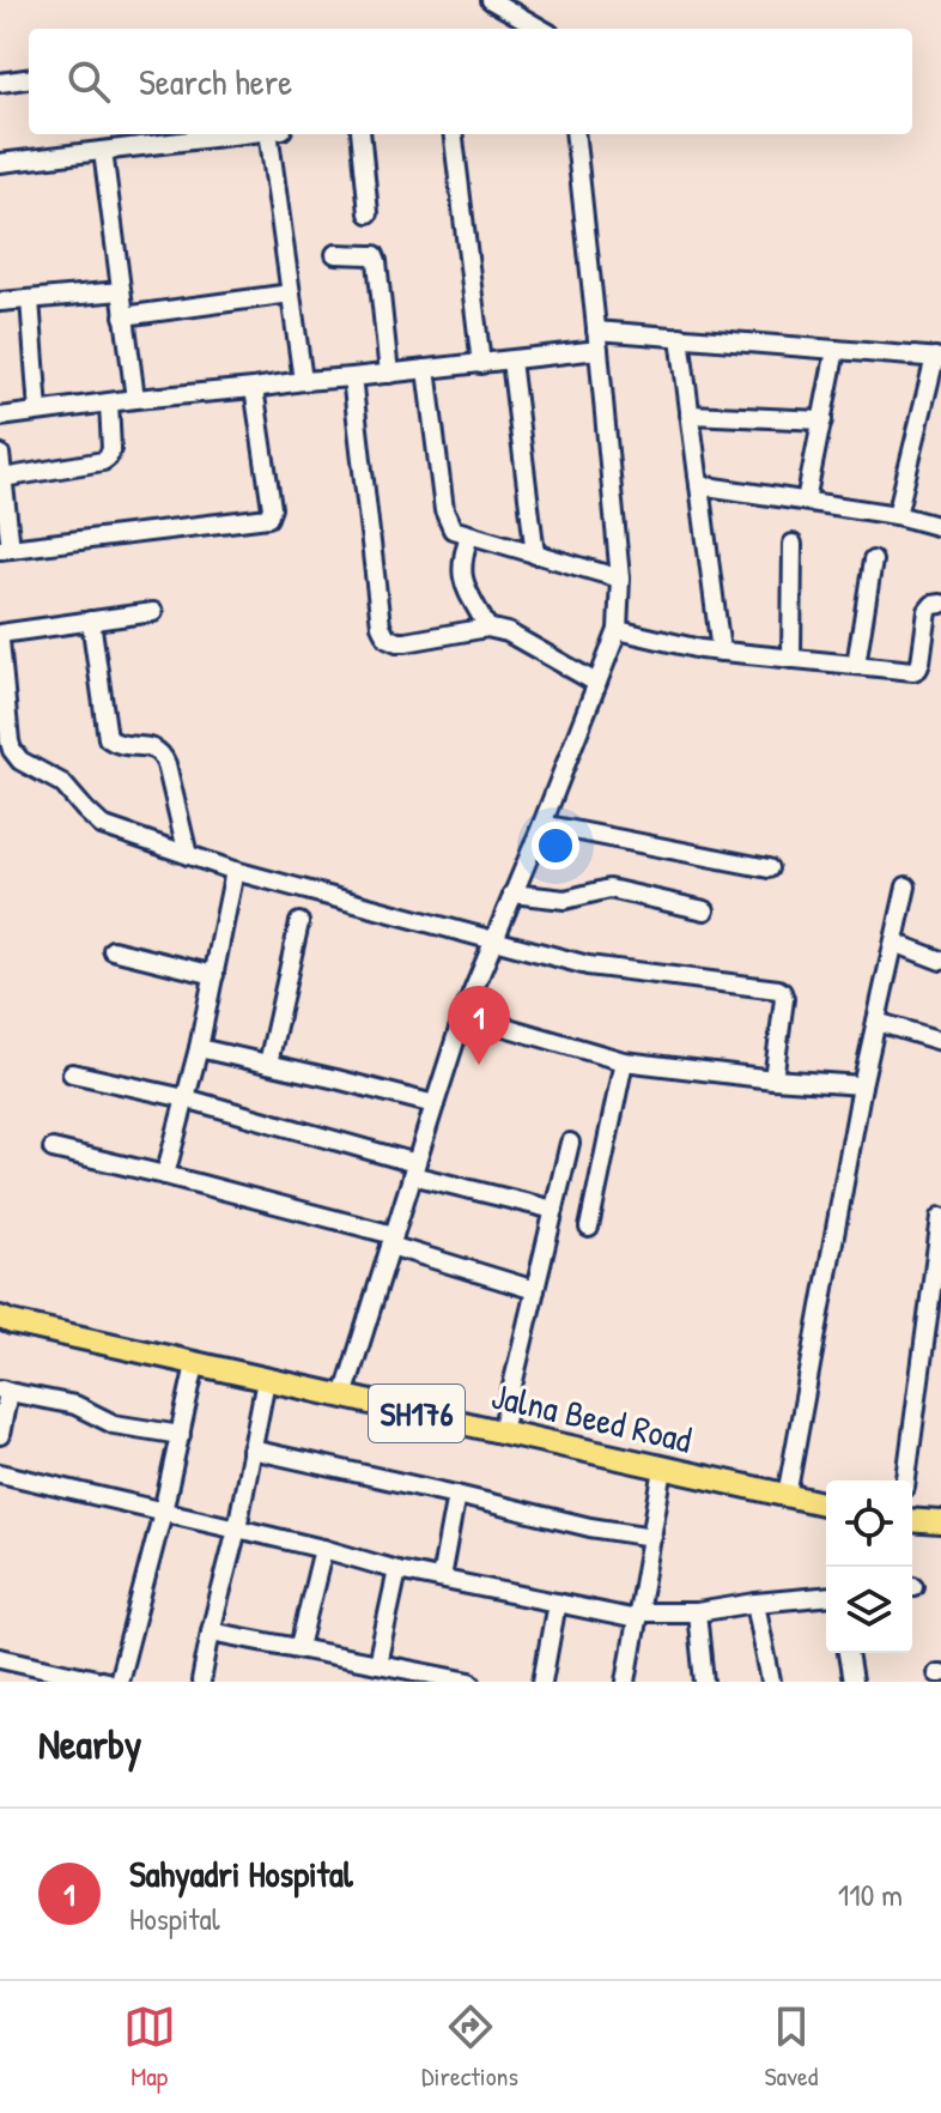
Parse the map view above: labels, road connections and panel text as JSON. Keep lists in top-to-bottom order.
{
  "streets": {
    "main road": ["SH176", "Jalna Beed Road"]
  },
  "page": {
    "search": "Search here",
    "pins": "1",
    "heading": "Nearby",
    "list": [
      {
        "mark": "1",
        "name": "Sahyadri Hospital",
        "note": "Hospital",
        "value": "110 m"
      }
    ],
    "nav": ["Map", "Directions", "Saved"]
  }
}
